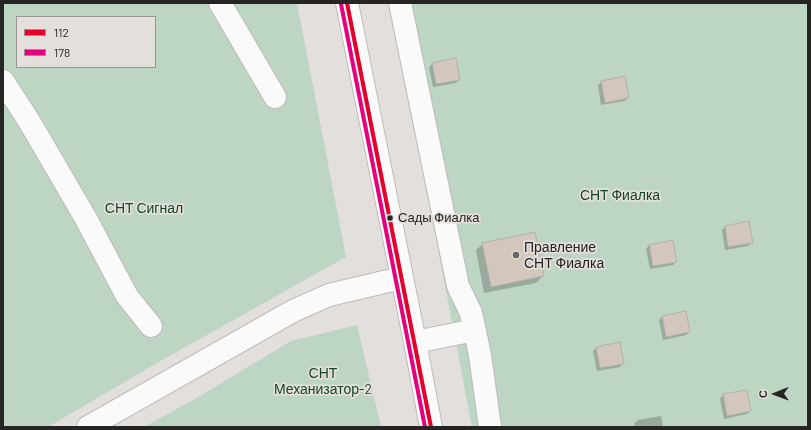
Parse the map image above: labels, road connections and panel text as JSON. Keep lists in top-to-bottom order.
{
  "parks": ["СНТ Фиалка", "СНТ Сигнал", "СНТ Механизатор-2"],
  "places": ["Сады Фиалка", "Правление СНТ Фиалка"],
  "lines": ["transit line 112", "transit line 178"],
  "legend": ["112", "178"],
  "north": "left"
}
